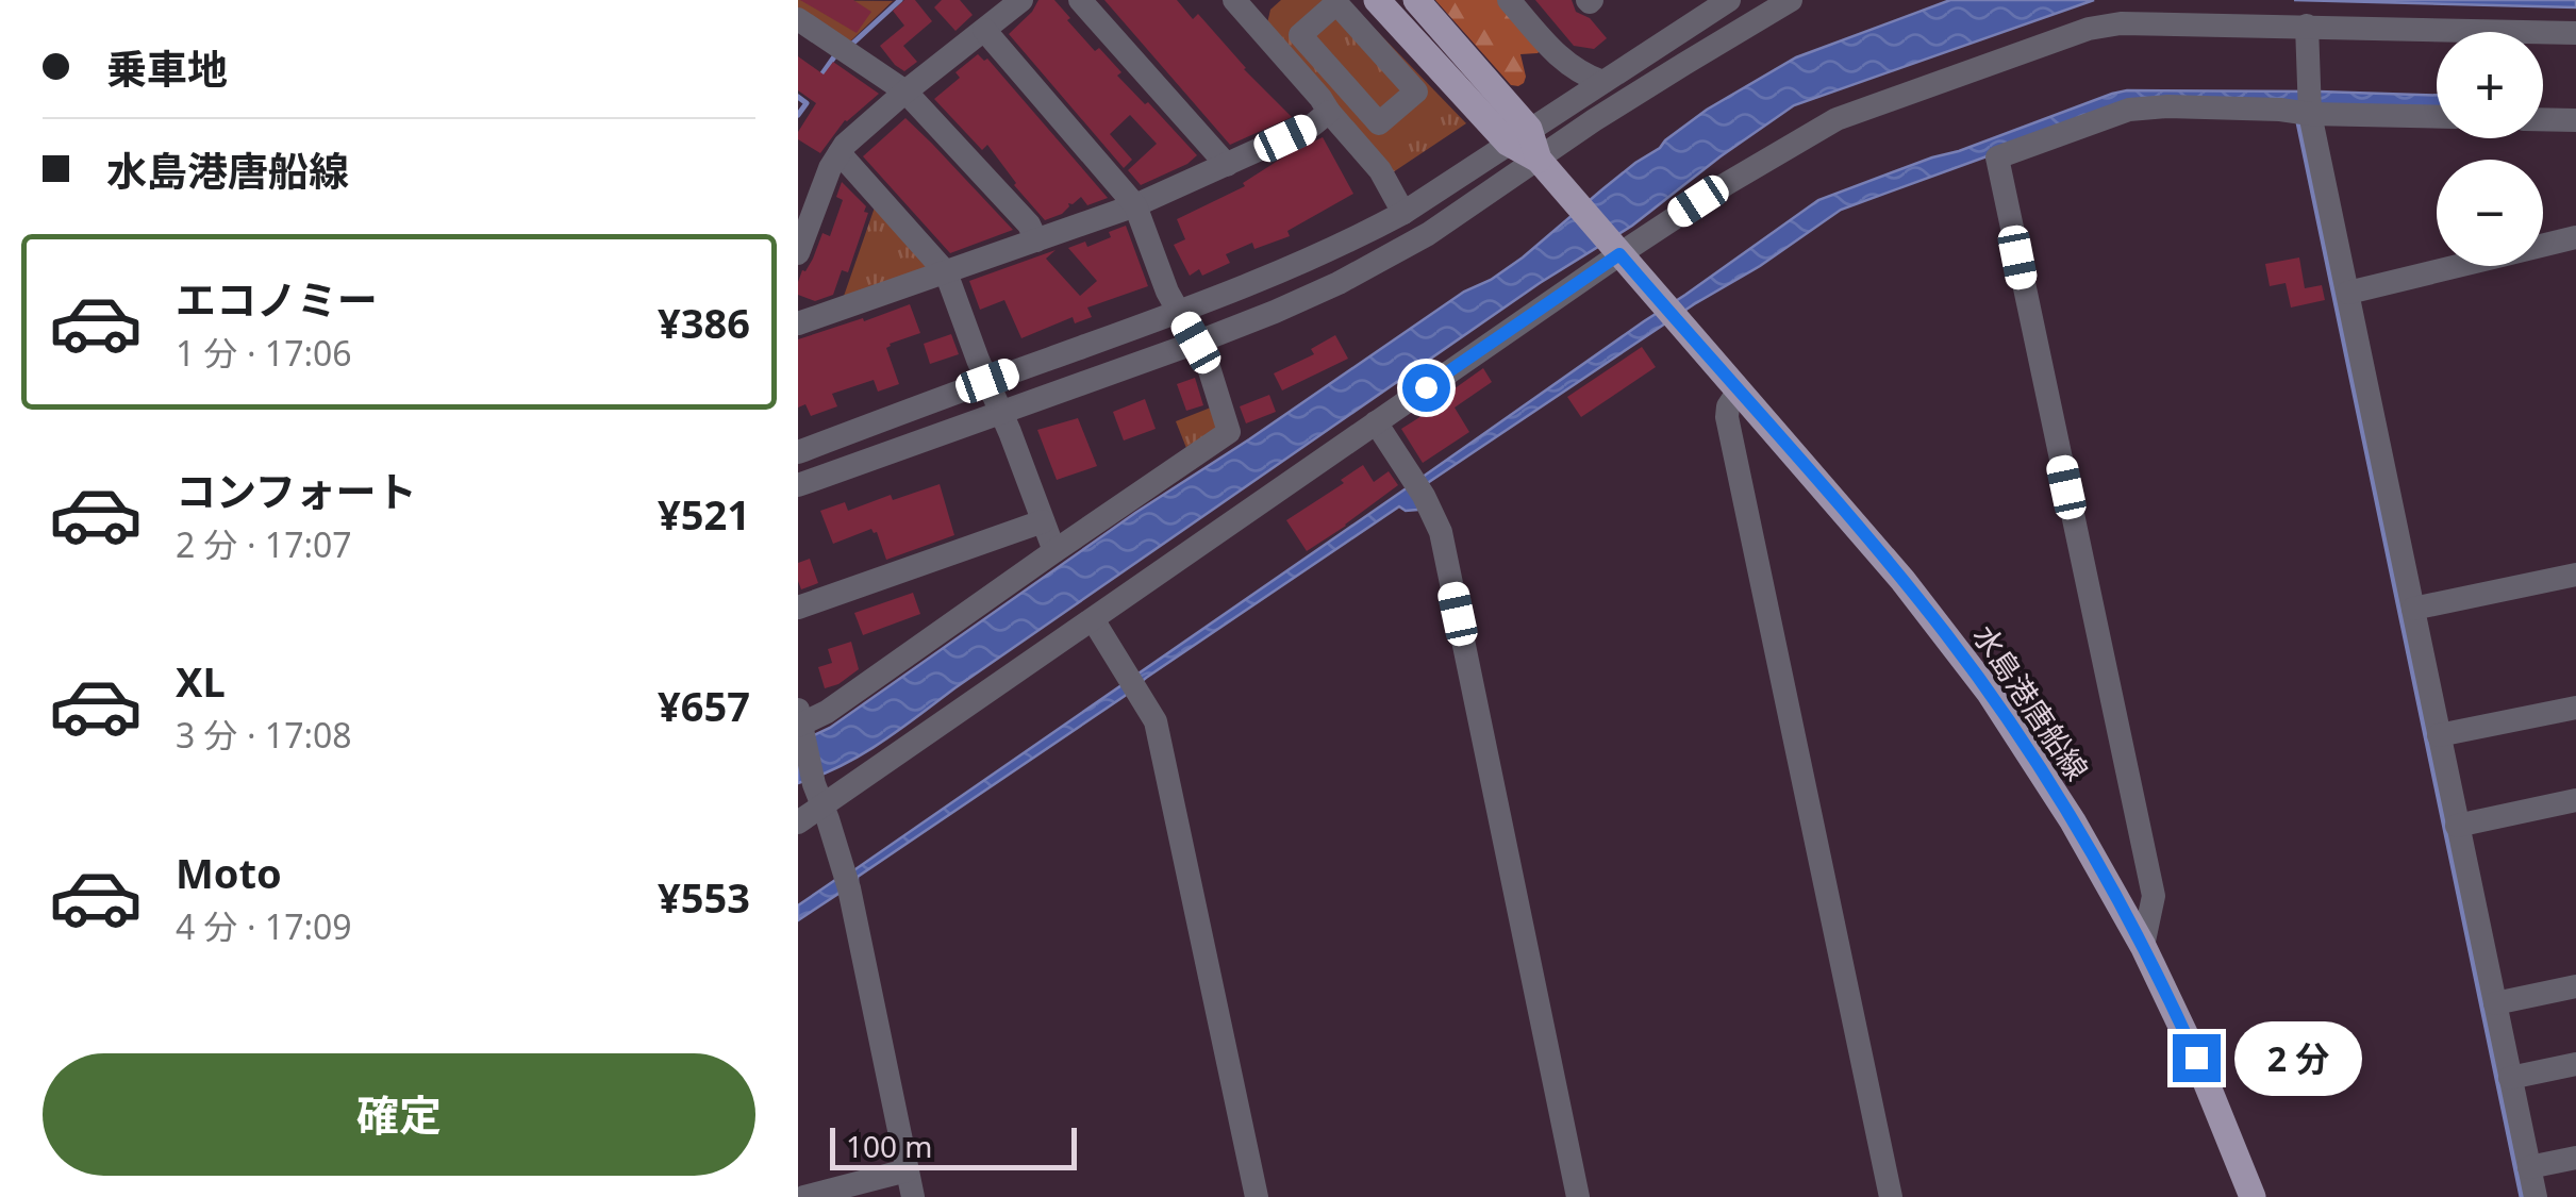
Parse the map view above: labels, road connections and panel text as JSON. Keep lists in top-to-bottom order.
{
  "streets": {
    "main road": ["水島港唐船線"]
  },
  "scale_bar": "100 m",
  "page": {
    "banner": ["乗車地", "水島港唐船線"],
    "map_buttons": ["+", "−"],
    "list": [
      {
        "name": "エコノミー",
        "note": "1 分 · 17:06",
        "value": "¥386"
      },
      {
        "name": "コンフォート",
        "note": "2 分 · 17:07",
        "value": "¥521"
      },
      {
        "name": "XL",
        "note": "3 分 · 17:08",
        "value": "¥657"
      },
      {
        "name": "Moto",
        "note": "4 分 · 17:09",
        "value": "¥553"
      }
    ],
    "bubble": "2 分",
    "buttons": "確定",
    "scale": "100 m"
  }
}
